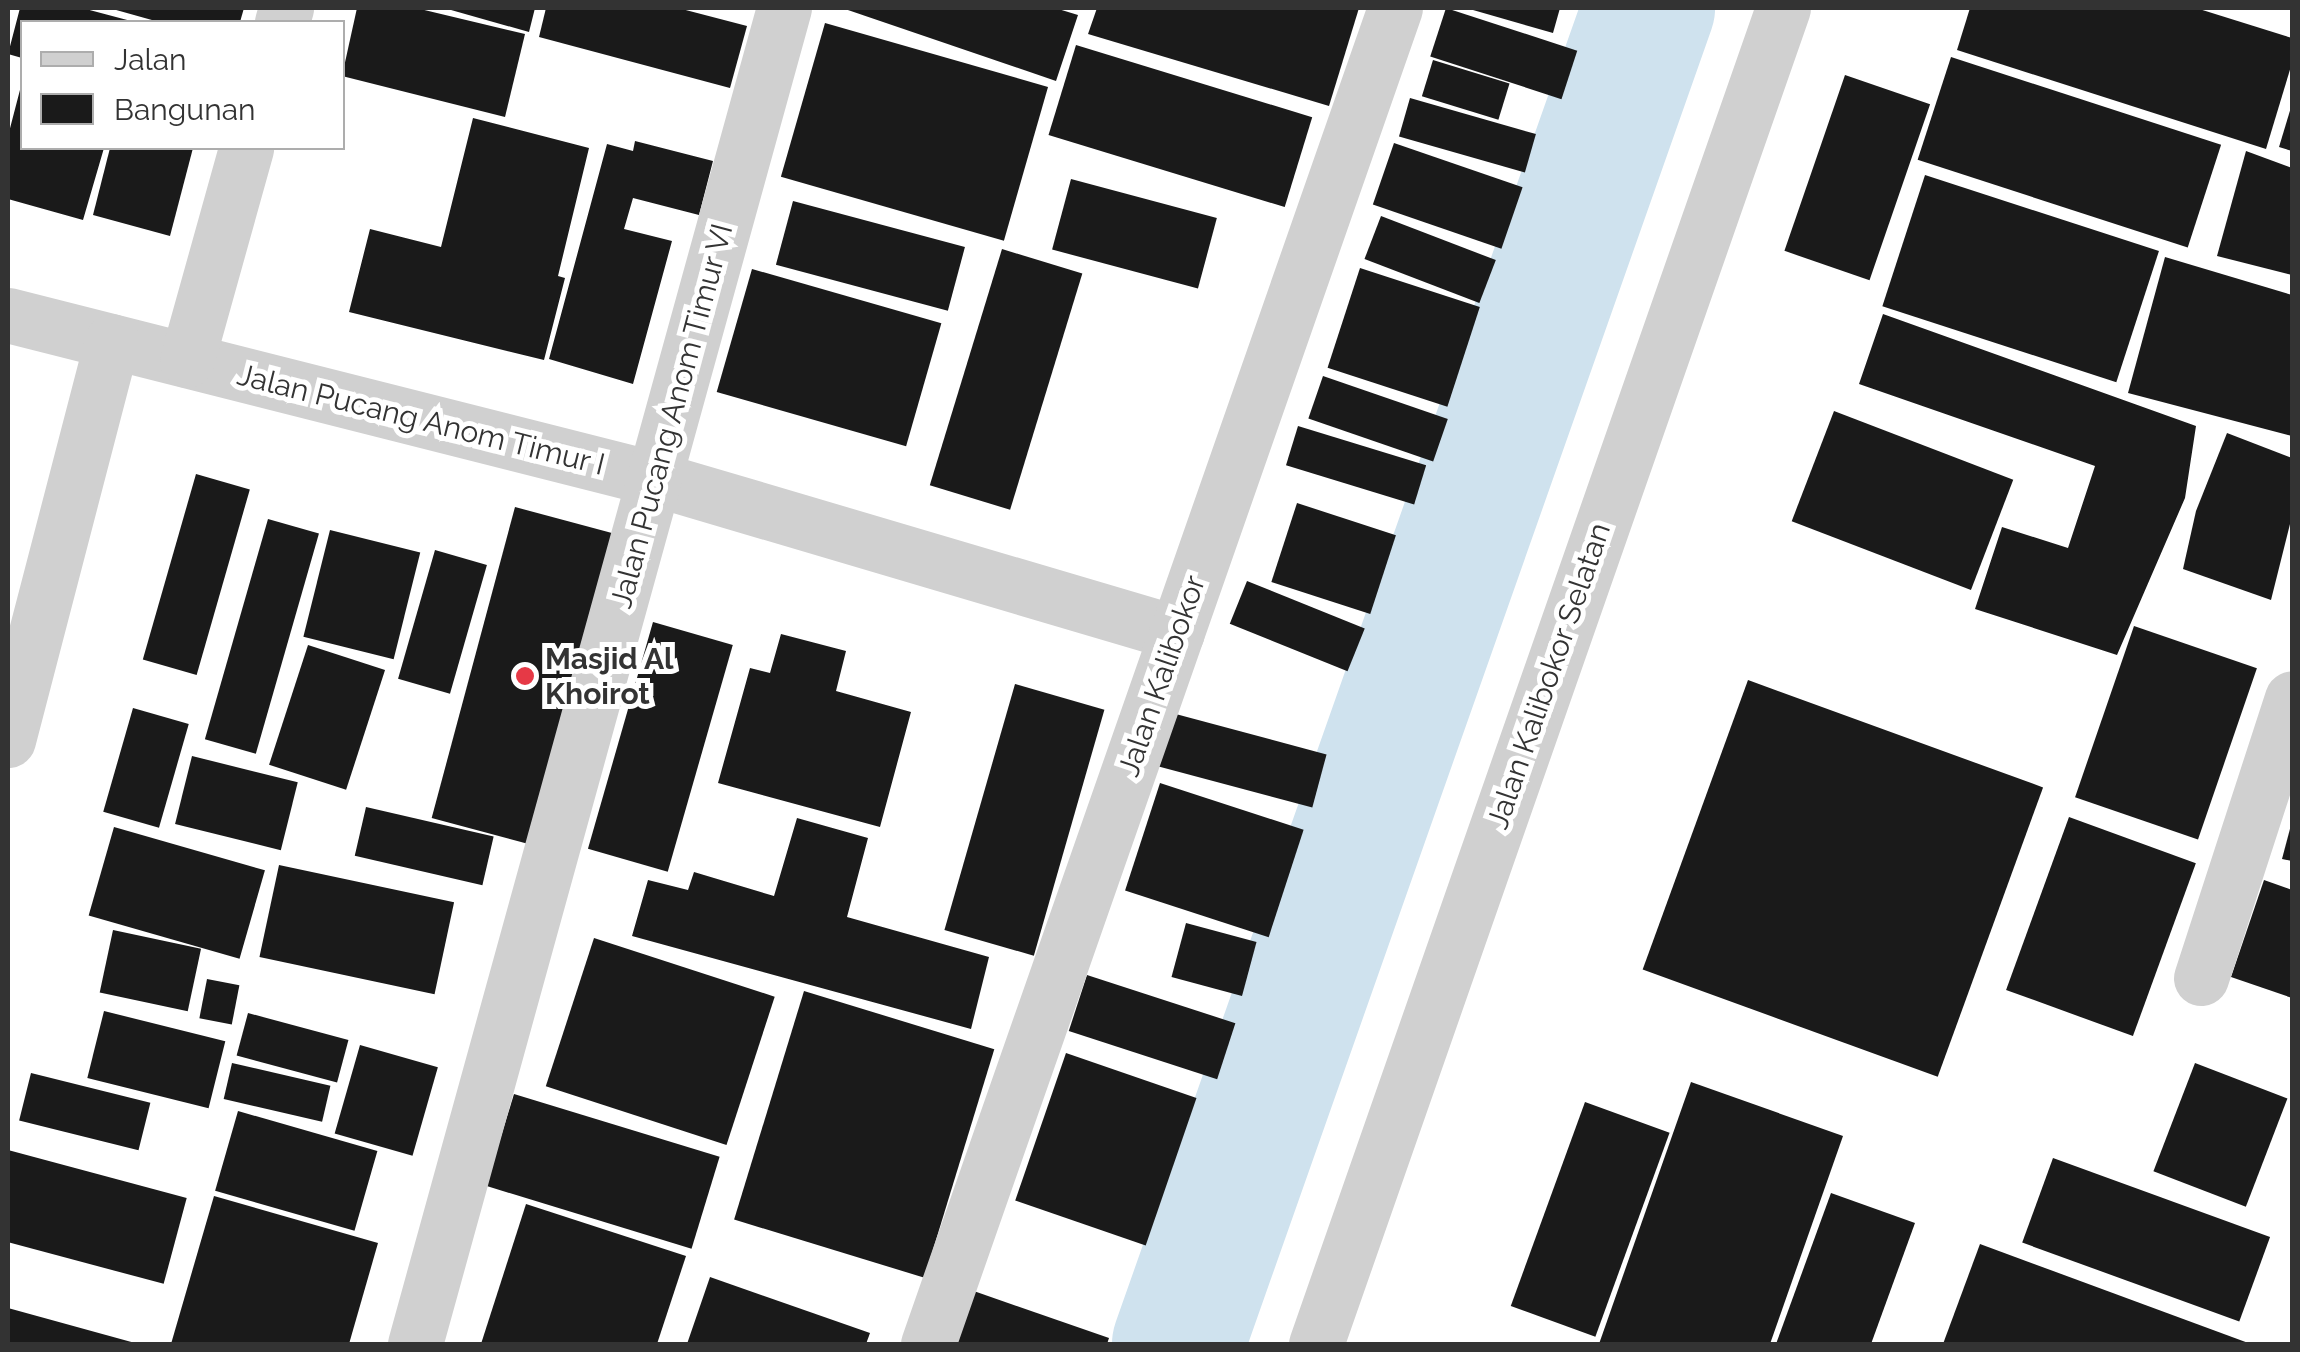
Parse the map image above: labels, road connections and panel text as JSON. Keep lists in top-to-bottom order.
{
  "streets": {
    "street": [
      "Jalan Pucang Anom Timur VI",
      "Jalan Pucang Anom Timur I",
      "Jalan Kalibokor",
      "Jalan Kalibokor Selatan"
    ]
  },
  "crossings": [
    ["Jalan Pucang Anom Timur VI", "Jalan Pucang Anom Timur I"],
    ["Jalan Pucang Anom Timur I", "Jalan Kalibokor"]
  ],
  "places": ["Masjid Al Khoirot"],
  "legend": ["Jalan", "Bangunan"]
}
